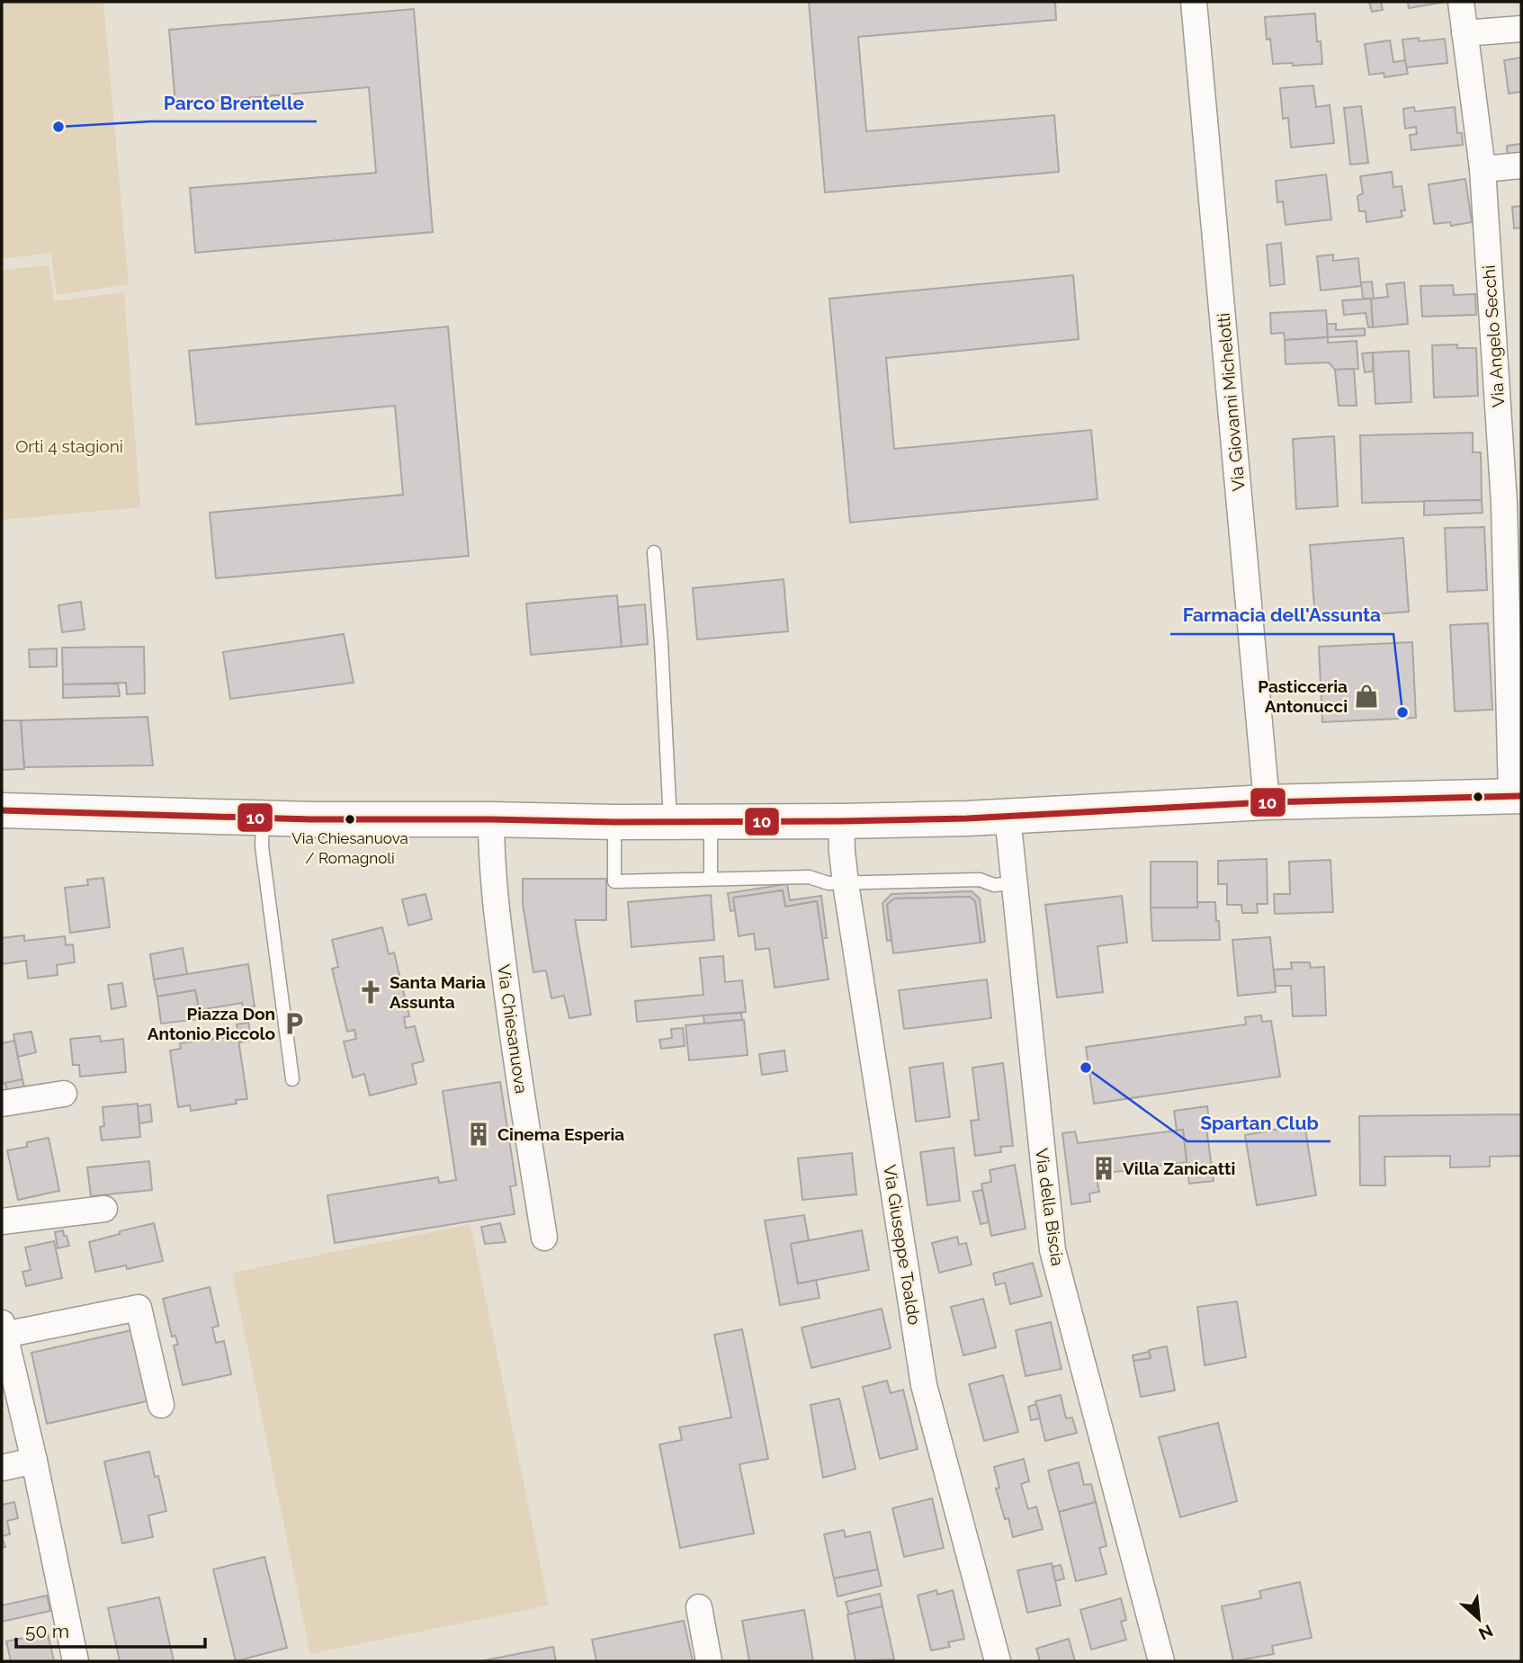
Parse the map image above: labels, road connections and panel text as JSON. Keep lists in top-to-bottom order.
{
  "streets": {
    "street": [
      "Via Angelo Secchi",
      "Via Giovanni Michelotti",
      "Via Chiesanuova",
      "Via della Biscia",
      "Via Giuseppe Toaldo"
    ]
  },
  "parks": ["Orti 4 stagioni"],
  "places": {
    "other": [
      "Parco Brentelle",
      "Farmacia dell'Assunta",
      "Via Chiesanuova / Romagnoli",
      "Spartan Club"
    ],
    "shop": ["Pasticceria Antonucci"],
    "church": ["Santa Maria Assunta"],
    "parking": ["Piazza Don Antonio Piccolo"],
    "building": ["Cinema Esperia", "Villa Zanicatti"]
  },
  "lines": ["transit line 10"],
  "scale_bar": "50 m",
  "north": "bottom right"
}
